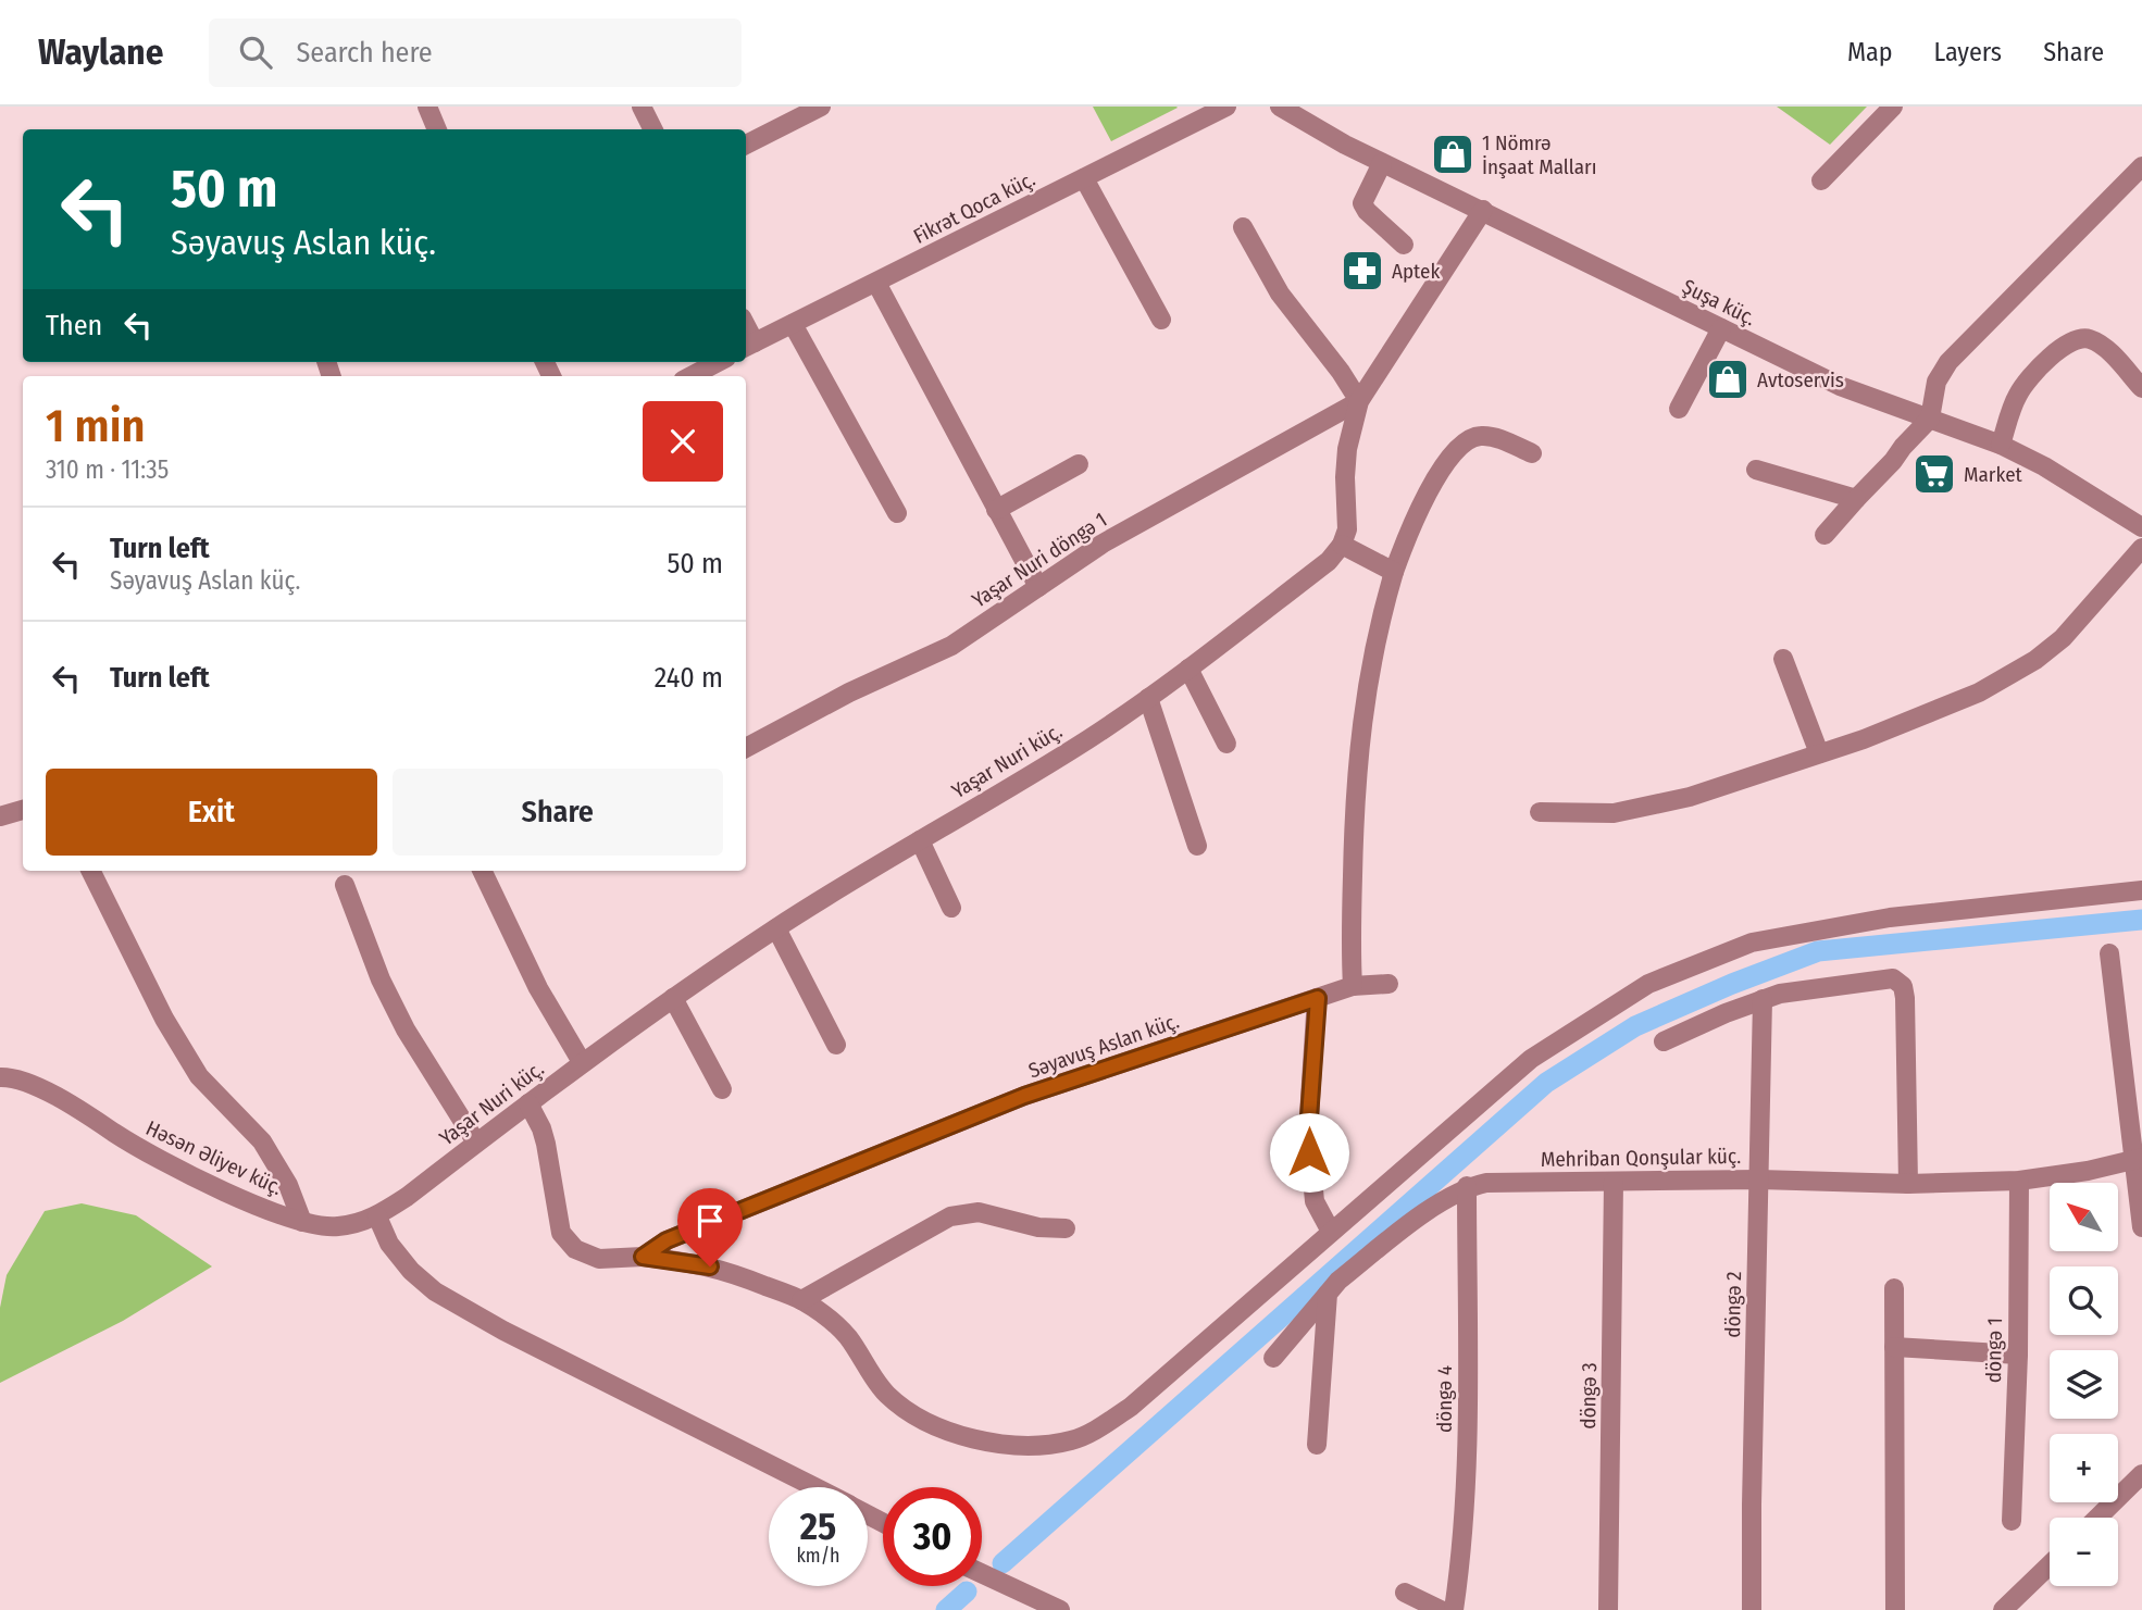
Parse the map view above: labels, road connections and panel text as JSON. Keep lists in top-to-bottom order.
{
  "streets": {
    "street": [
      "Fikrət Qoca küç.",
      "Şuşa küç.",
      "Yaşar Nuri döngə 1",
      "Yaşar Nuri küç.",
      "Səyavuş Aslan küç.",
      "Həsən Əliyev küç.",
      "Mehriban Qonşular küç.",
      "döngə 2",
      "döngə 1",
      "döngə 3",
      "döngə 4"
    ]
  },
  "crossings": [
    ["Yaşar Nuri küç.", "Səyavuş Aslan küç."],
    ["Yaşar Nuri küç.", "Həsən Əliyev küç."],
    ["Mehriban Qonşular küç.", "döngə 2"],
    ["Mehriban Qonşular küç.", "döngə 1"],
    ["Mehriban Qonşular küç.", "döngə 3"],
    ["Mehriban Qonşular küç.", "döngə 4"]
  ],
  "places": {
    "shop": ["1 Nömrə İnşaat Malları", "Avtoservis"],
    "pharmacy": ["Aptek"],
    "supermarket": ["Market"]
  },
  "north": "top left",
  "page": {
    "header": "Waylane",
    "search": "Search here",
    "nav": ["Map", "Layers", "Share"],
    "turn": ["50 m", "Səyavuş Aslan küç."],
    "then": "Then",
    "heading": ["1 min", "310 m · 11:35"],
    "list": [
      {
        "name": "Turn left",
        "note": "Səyavuş Aslan küç.",
        "value": "50 m"
      },
      {
        "name": "Turn left",
        "value": "240 m"
      }
    ],
    "buttons": ["Exit", "Share"],
    "map_buttons": ["+", "−"],
    "speed": "25 km/h",
    "limit": "30"
  }
}
